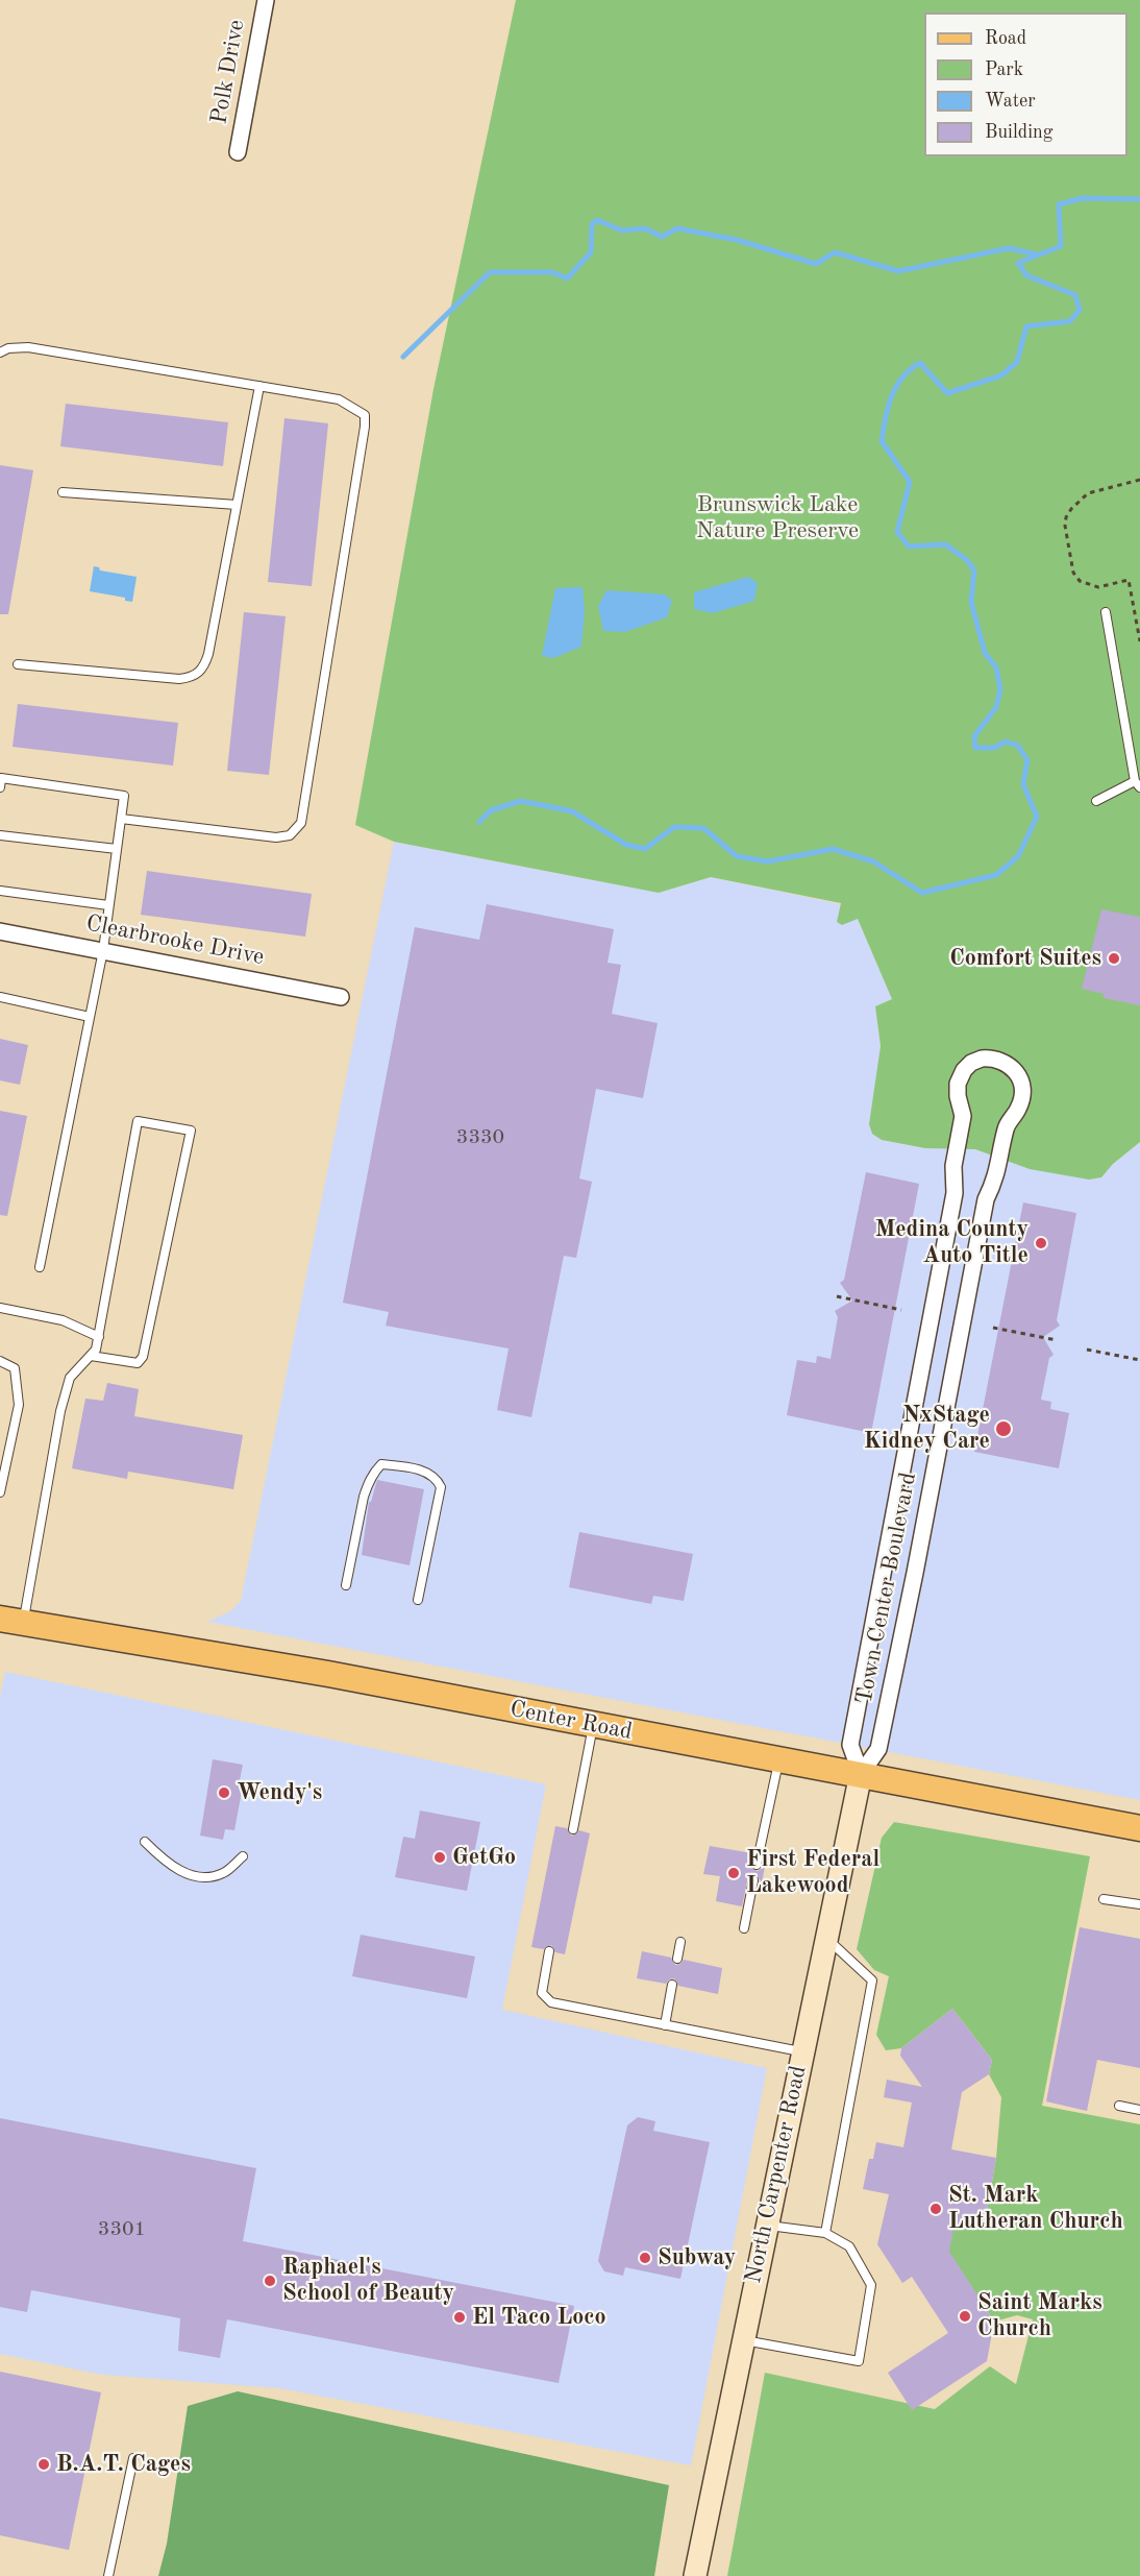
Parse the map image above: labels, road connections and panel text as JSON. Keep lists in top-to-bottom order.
{
  "streets": {
    "main road": ["Center Road"],
    "street": [
      "Polk Drive",
      "Clearbrooke Drive",
      "Town Center Boulevard",
      "North Carpenter Road"
    ]
  },
  "crossings": [
    ["Town Center Boulevard", "Center Road"],
    ["Town Center Boulevard", "North Carpenter Road"],
    ["Center Road", "North Carpenter Road"]
  ],
  "parks": ["Brunswick Lake Nature Preserve"],
  "places": [
    "Comfort Suites",
    "Medina County Auto Title",
    "NxStage Kidney Care",
    "Wendy's",
    "GetGo",
    "First Federal Lakewood",
    "St. Mark Lutheran Church",
    "Subway",
    "Raphael's School of Beauty",
    "Saint Marks Church",
    "El Taco Loco",
    "B.A.T. Cages"
  ],
  "house_numbers": ["3330", "3301"],
  "legend": [
    "Road",
    "Park",
    "Water",
    "Building"
  ]
}
